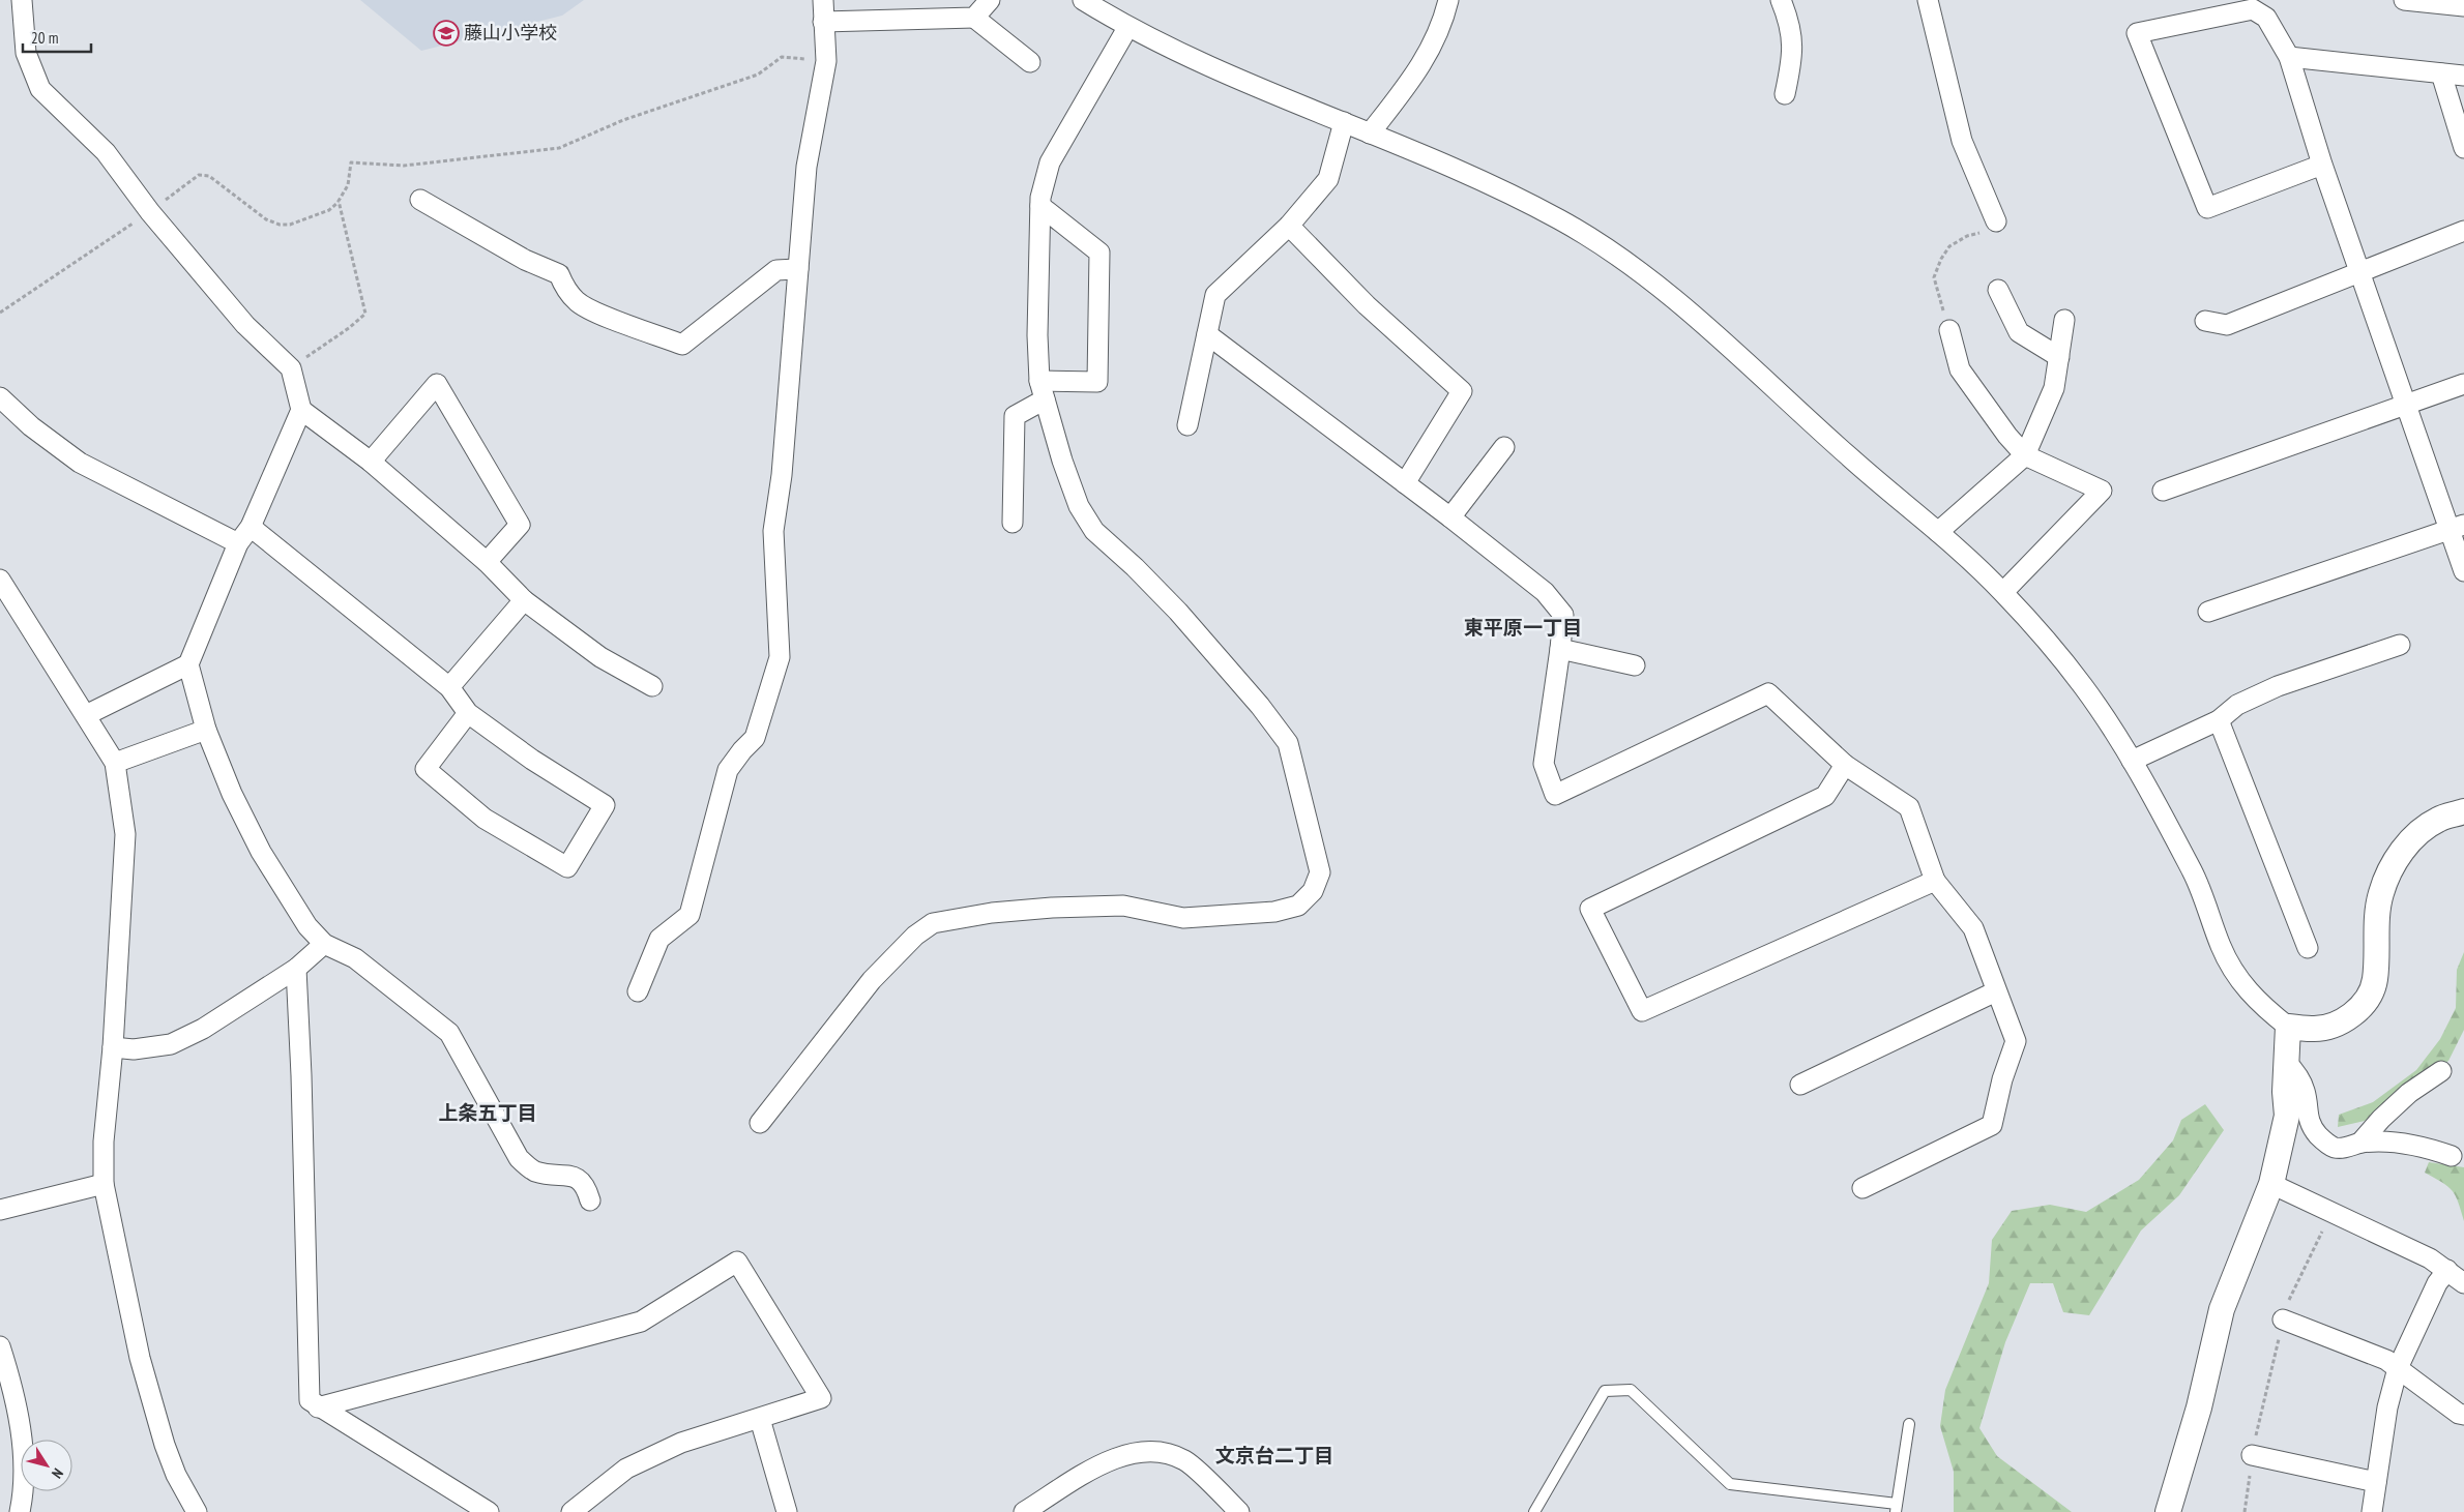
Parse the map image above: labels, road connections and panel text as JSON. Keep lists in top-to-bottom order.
{
  "districts": ["東平原一丁目", "上条五丁目", "文京台二丁目"],
  "places": {
    "school or university": ["藤山小学校"]
  },
  "scale_bar": "20 m",
  "north": "bottom right"
}
